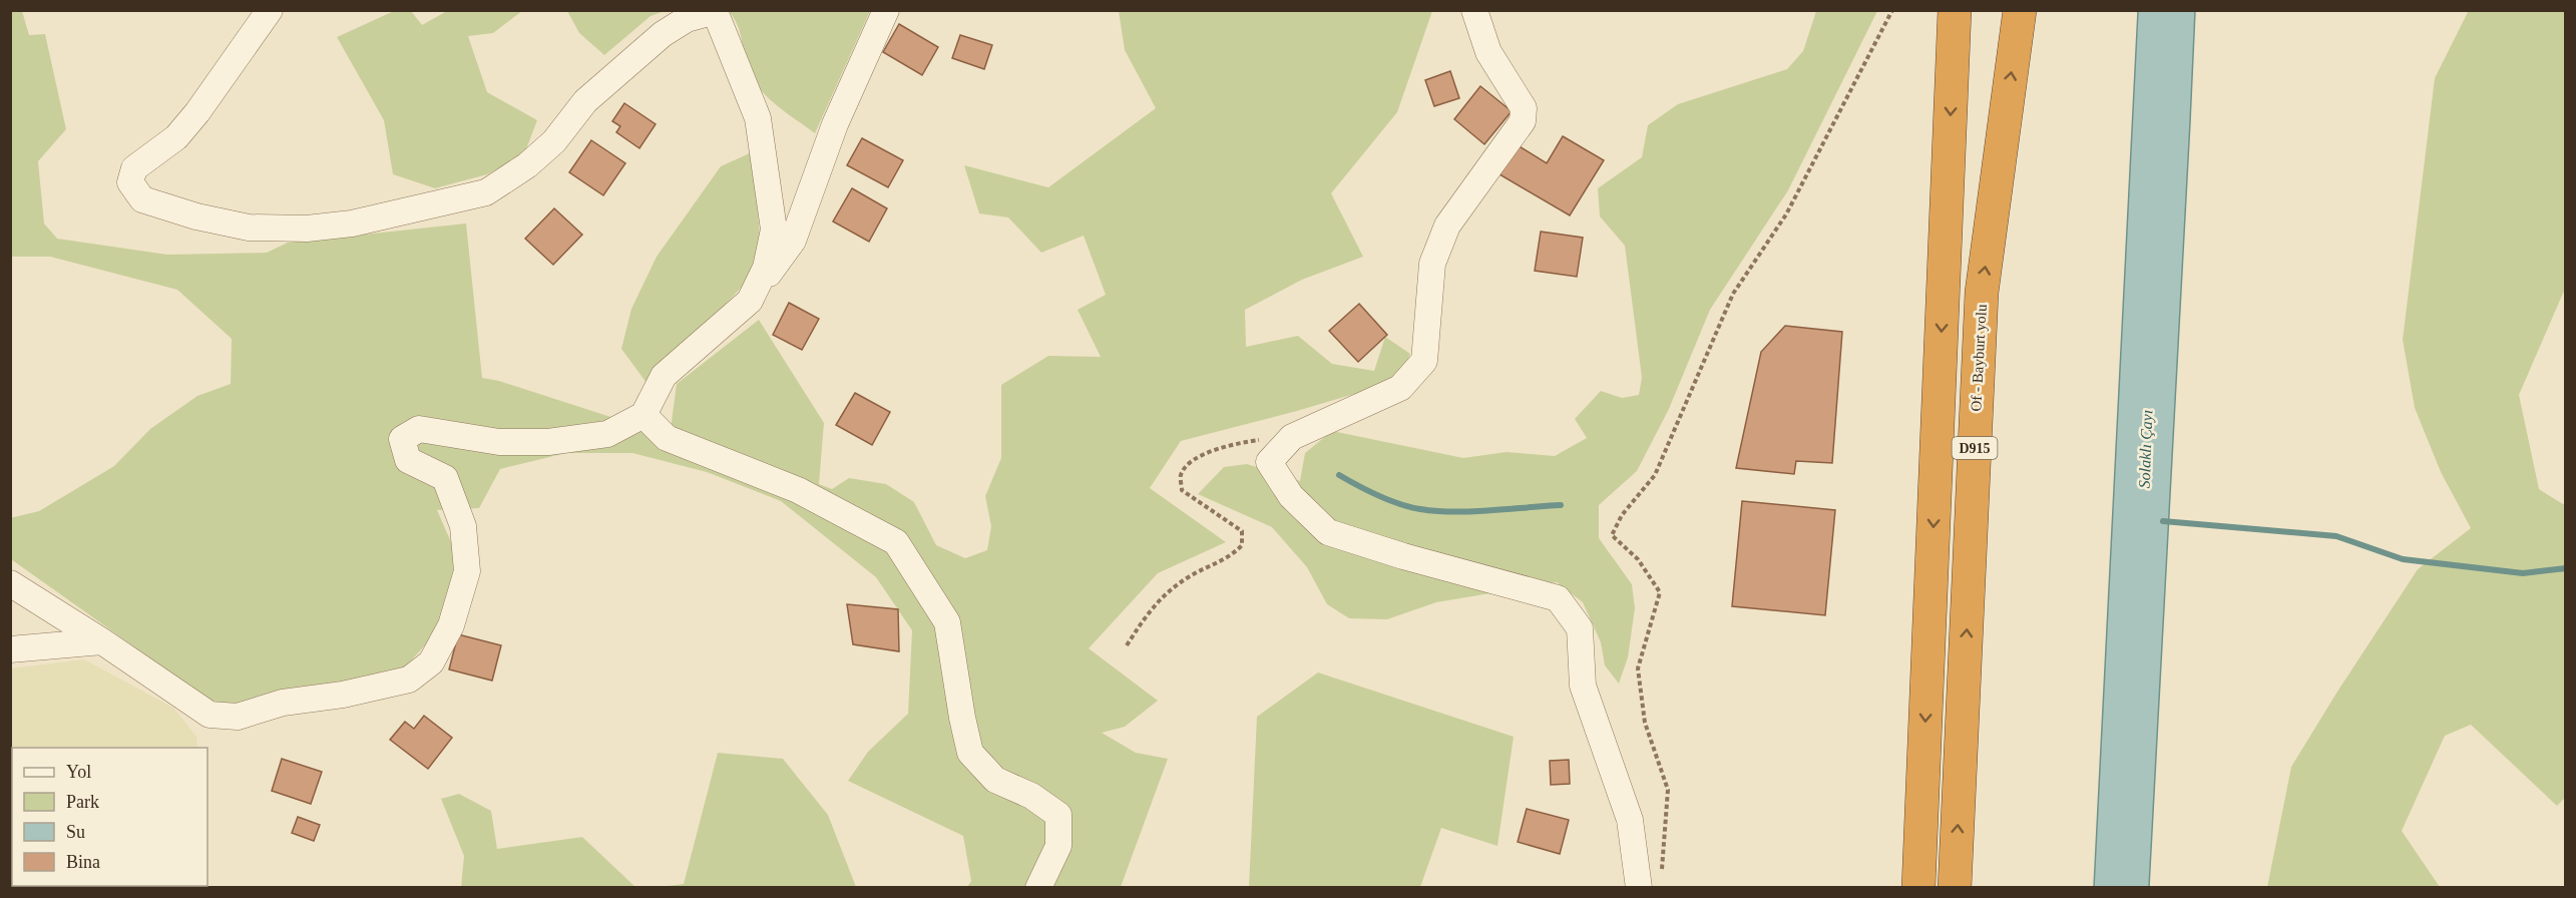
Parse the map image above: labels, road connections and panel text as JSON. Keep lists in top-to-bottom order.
{
  "streets": {
    "highway": ["Of - Bayburt yolu", "D915"]
  },
  "water": ["Solaklı Çayı"],
  "legend": [
    "Yol",
    "Park",
    "Su",
    "Bina"
  ]
}
